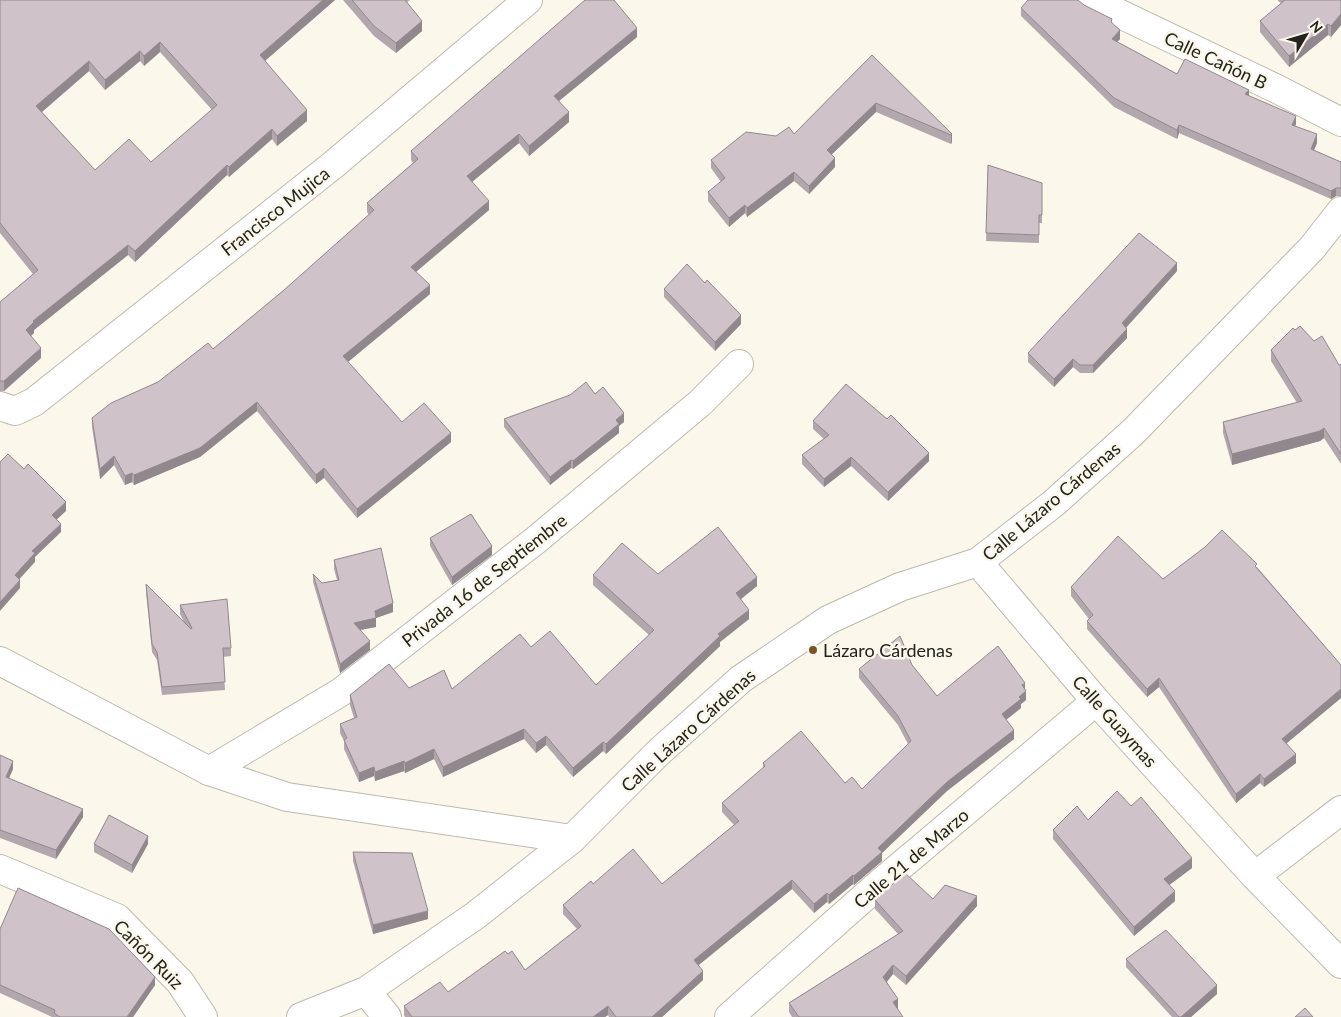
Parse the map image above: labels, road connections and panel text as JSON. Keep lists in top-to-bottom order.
{
  "streets": {
    "street": [
      "Calle Cañón B",
      "Francisco Mujica",
      "Calle Lázaro Cárdenas",
      "Privada 16 de Septiembre",
      "Calle Guaymas",
      "Calle 21 de Marzo",
      "Cañón Ruiz"
    ]
  },
  "crossings": [
    ["Calle Lázaro Cárdenas", "Calle Guaymas"],
    ["Calle Guaymas", "Calle 21 de Marzo"]
  ],
  "places": ["Lázaro Cárdenas"],
  "north": "top right"
}
